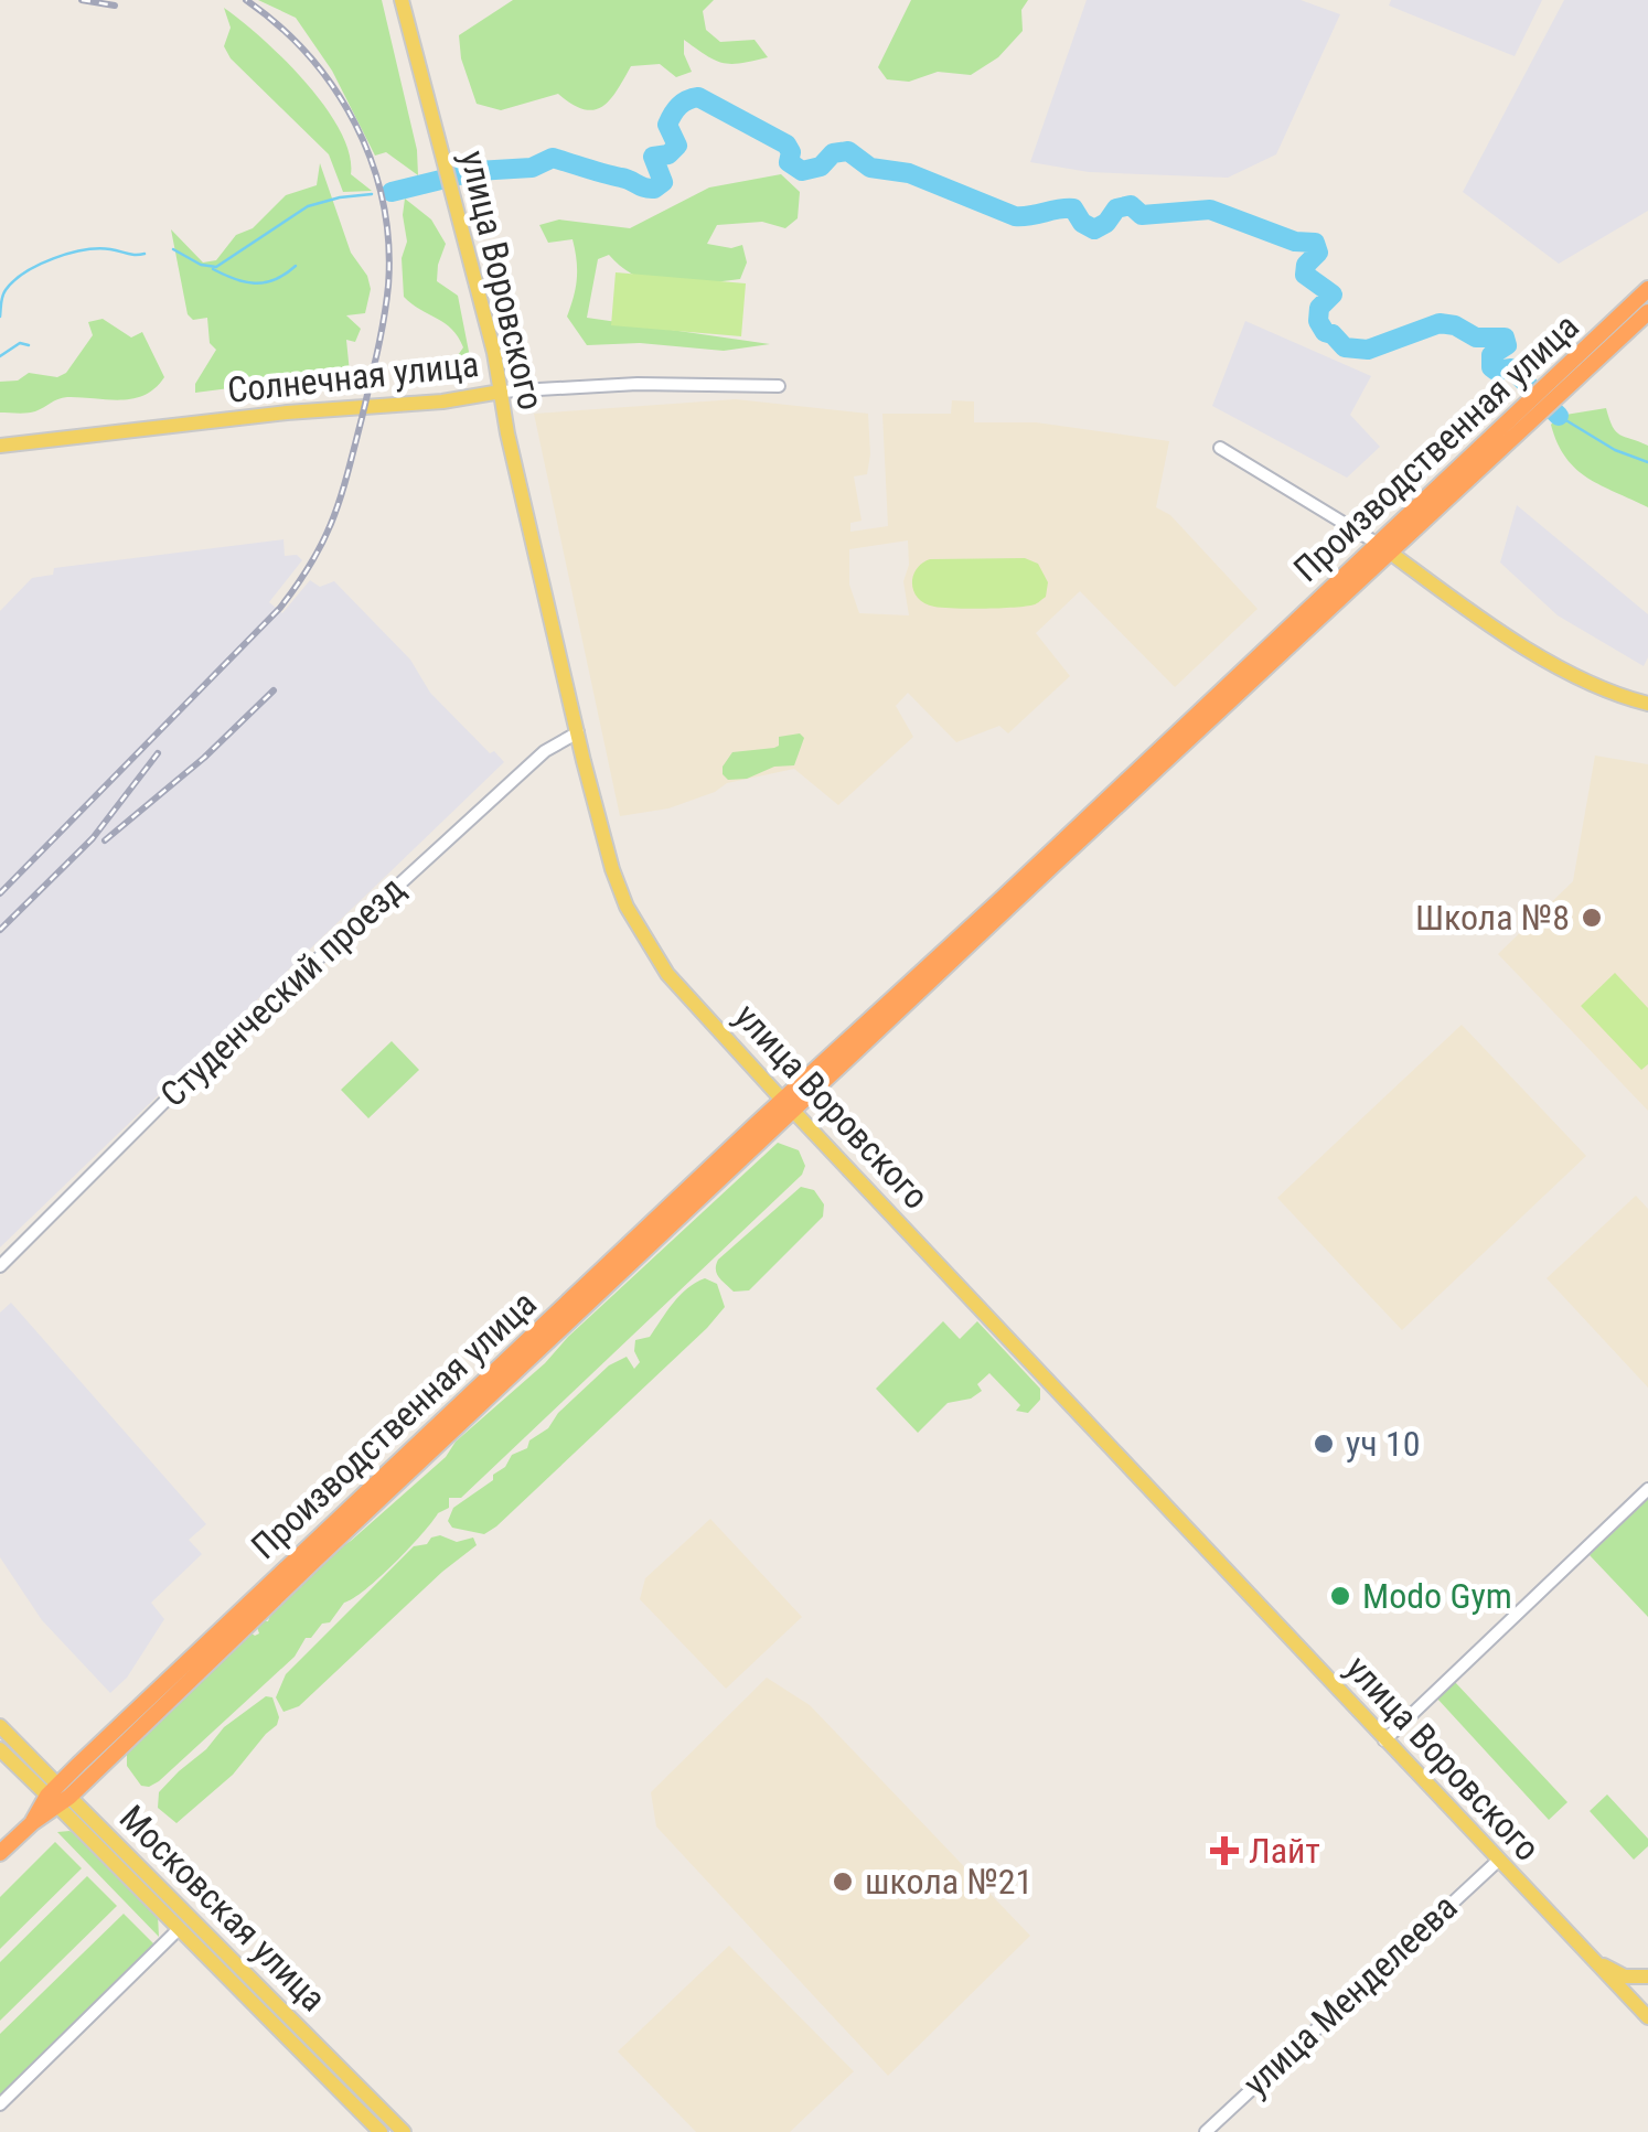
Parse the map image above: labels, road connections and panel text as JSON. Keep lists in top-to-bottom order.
{
  "streets": {
    "highway": ["Производственная улица"],
    "main road": ["улица Воровского", "Солнечная улица", "Московская улица"],
    "street": ["Студенческий проезд", "улица Менделеева"]
  },
  "crossings": [
    ["улица Воровского", "Солнечная улица"],
    ["улица Воровского", "Производственная улица"],
    ["улица Воровского", "Студенческий проезд"],
    ["улица Воровского", "улица Менделеева"],
    ["Производственная улица", "Московская улица"]
  ],
  "places": {
    "other": [
      "Школа №8",
      "уч 10",
      "Modo Gym",
      "школа №21"
    ],
    "health": ["Лайт"]
  }
}
